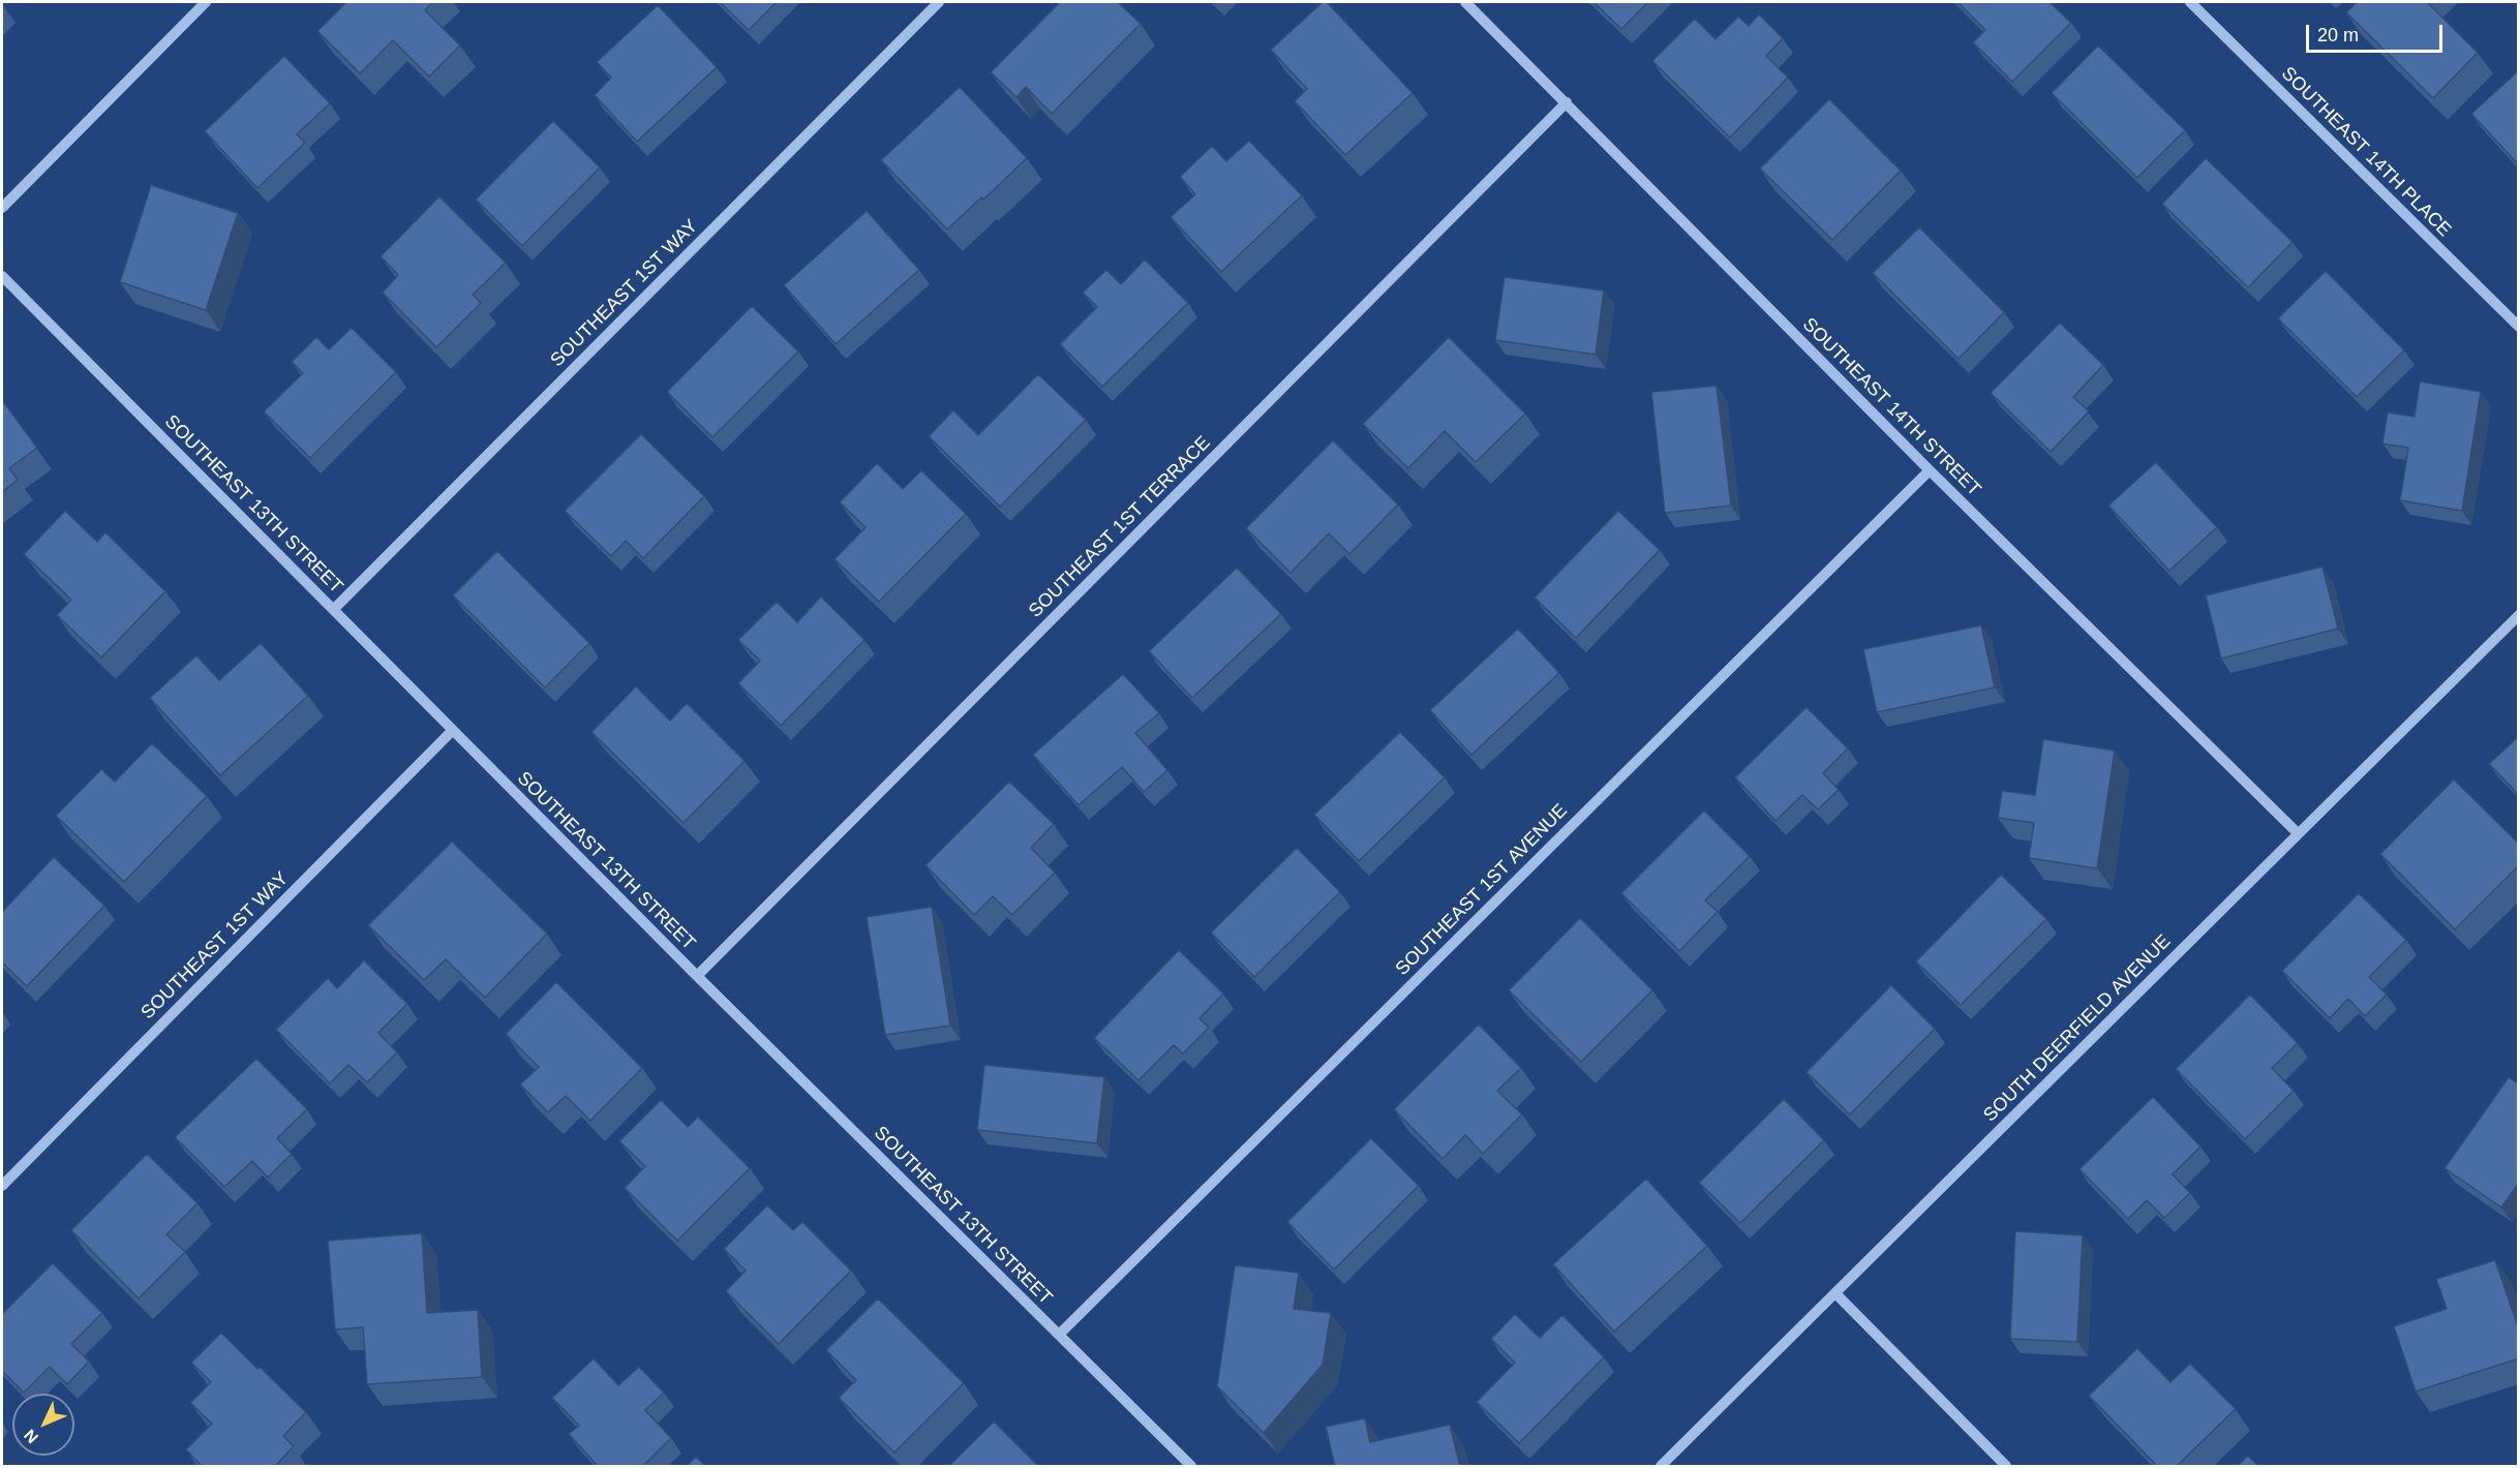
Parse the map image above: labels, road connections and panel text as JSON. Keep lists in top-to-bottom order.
{
  "streets": {
    "street": [
      "SOUTHEAST 14TH PLACE",
      "SOUTHEAST 1ST WAY",
      "SOUTHEAST 14TH STREET",
      "SOUTHEAST 13TH STREET",
      "SOUTHEAST 1ST TERRACE",
      "SOUTHEAST 1ST AVENUE",
      "SOUTH DEERFIELD AVENUE"
    ]
  },
  "crossings": [
    ["SOUTHEAST 1ST WAY", "SOUTHEAST 13TH STREET"],
    ["SOUTHEAST 14TH STREET", "SOUTHEAST 1ST TERRACE"],
    ["SOUTHEAST 14TH STREET", "SOUTHEAST 1ST AVENUE"],
    ["SOUTHEAST 14TH STREET", "SOUTH DEERFIELD AVENUE"],
    ["SOUTHEAST 13TH STREET", "SOUTHEAST 1ST TERRACE"],
    ["SOUTHEAST 13TH STREET", "SOUTHEAST 1ST AVENUE"]
  ],
  "scale_bar": "20 m",
  "north": "bottom left"
}
